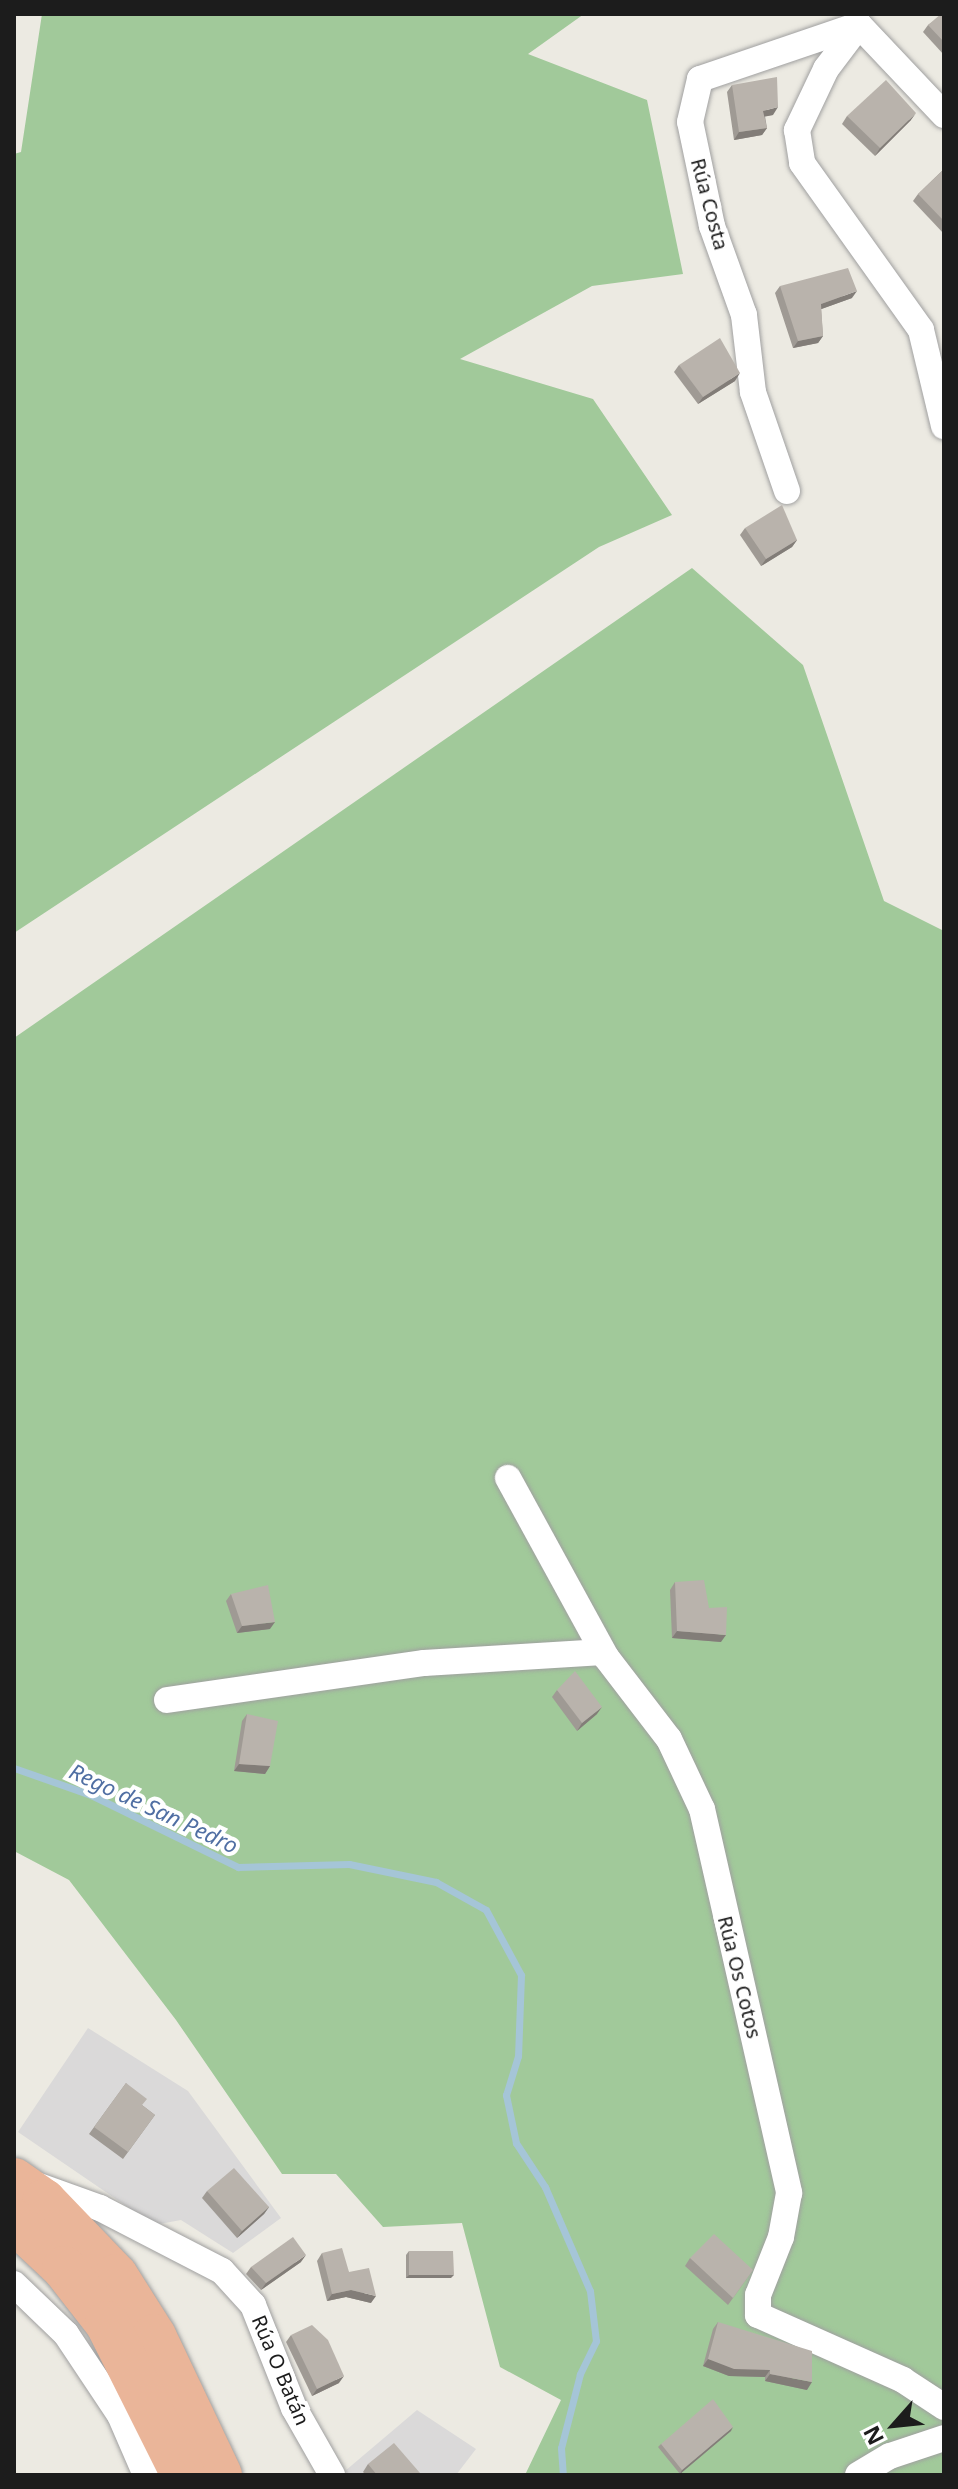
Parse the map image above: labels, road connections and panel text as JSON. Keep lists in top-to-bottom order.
{
  "streets": {
    "street": ["Rúa Costa", "Rúa Os Cotos", "Rúa O Batán"]
  },
  "water": ["Rego de San Pedro"],
  "north": "bottom left"
}
